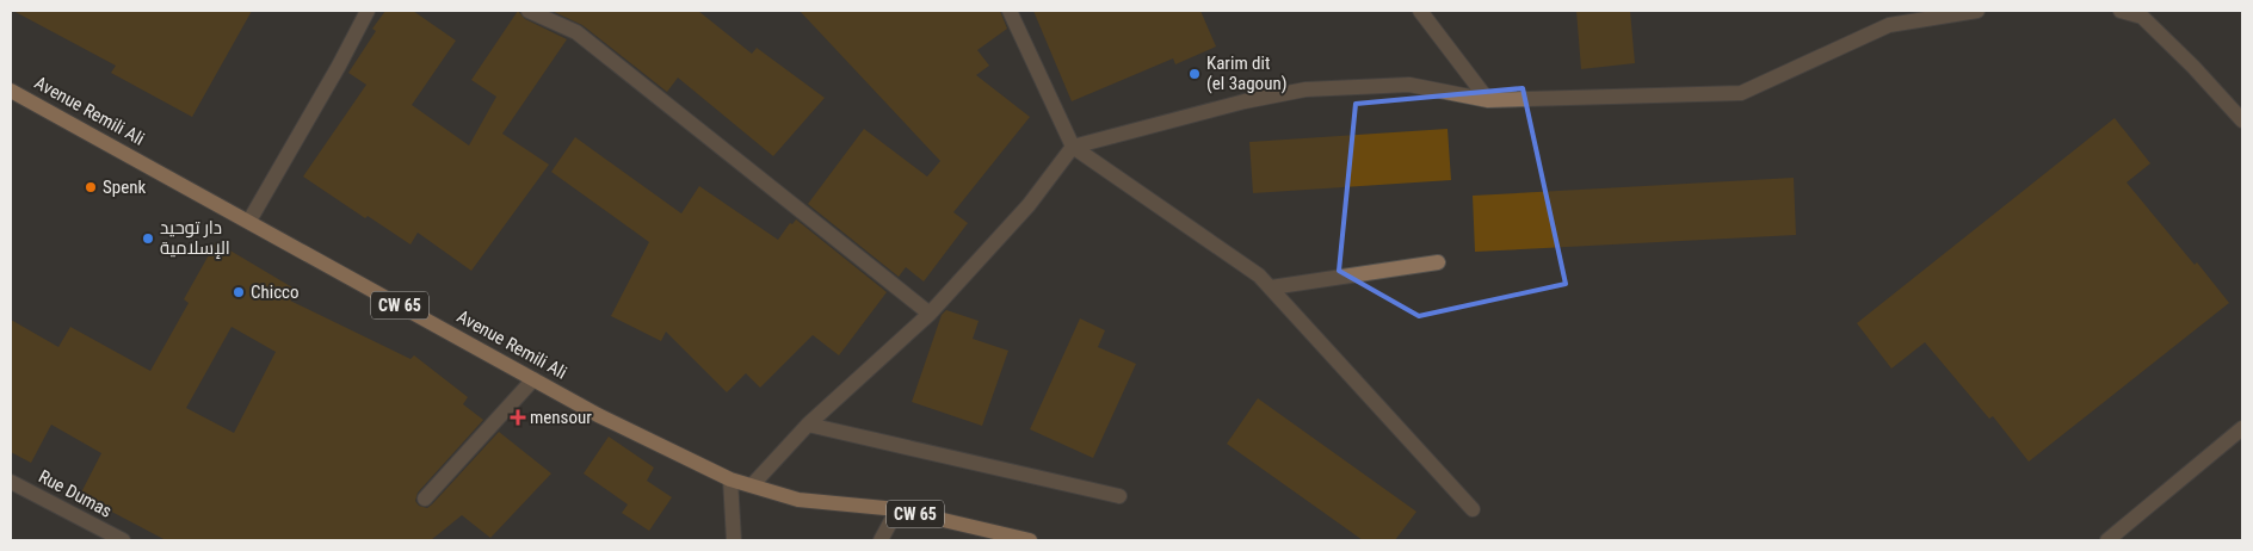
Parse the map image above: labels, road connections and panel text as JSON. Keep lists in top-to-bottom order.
{
  "streets": {
    "main road": ["Avenue Remili Ali", "CW 65"],
    "street": ["Rue Dumas"]
  },
  "places": {
    "other": [
      "Karim dit (el 3agoun)",
      "Spenk",
      "دار توحيد الإسلامية",
      "Chicco"
    ],
    "health": ["mensour"]
  }
}
